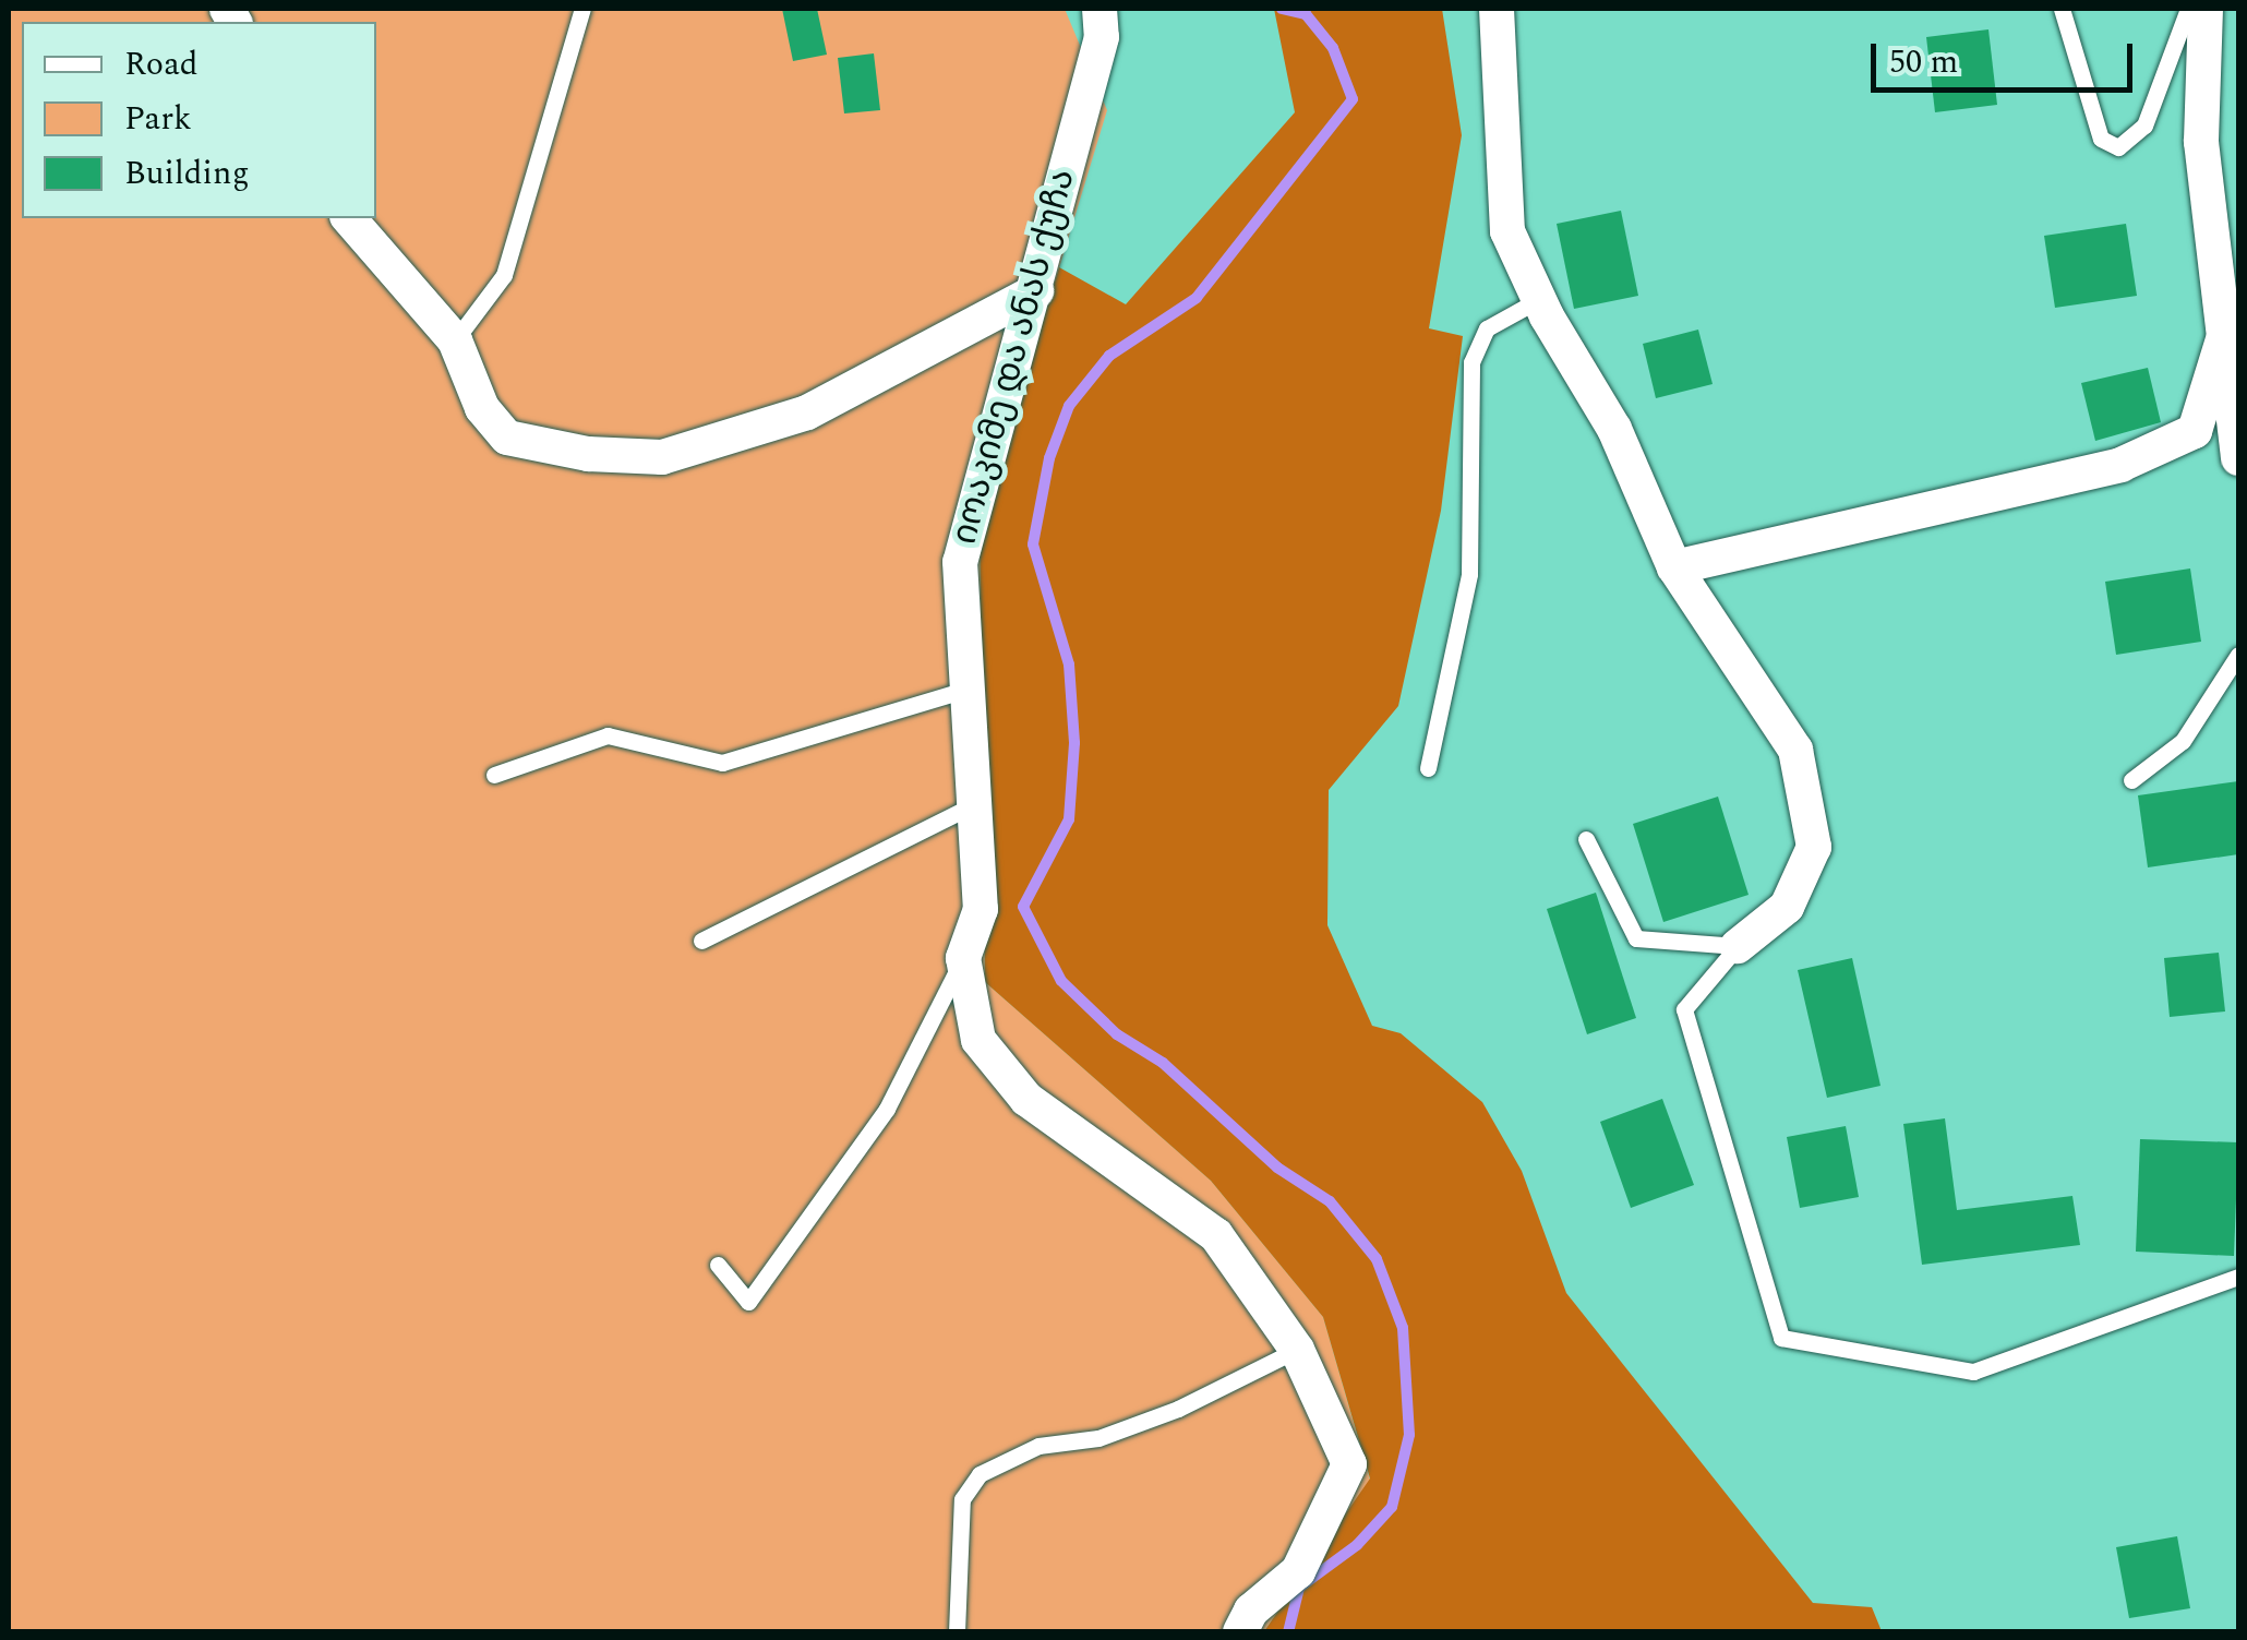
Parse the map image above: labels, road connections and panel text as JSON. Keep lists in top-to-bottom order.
{
  "streets": {
    "street": ["იოაკიმე და ანას ქუჩა"]
  },
  "legend": ["Road", "Park", "Building"],
  "scale_bar": "50 m"
}
